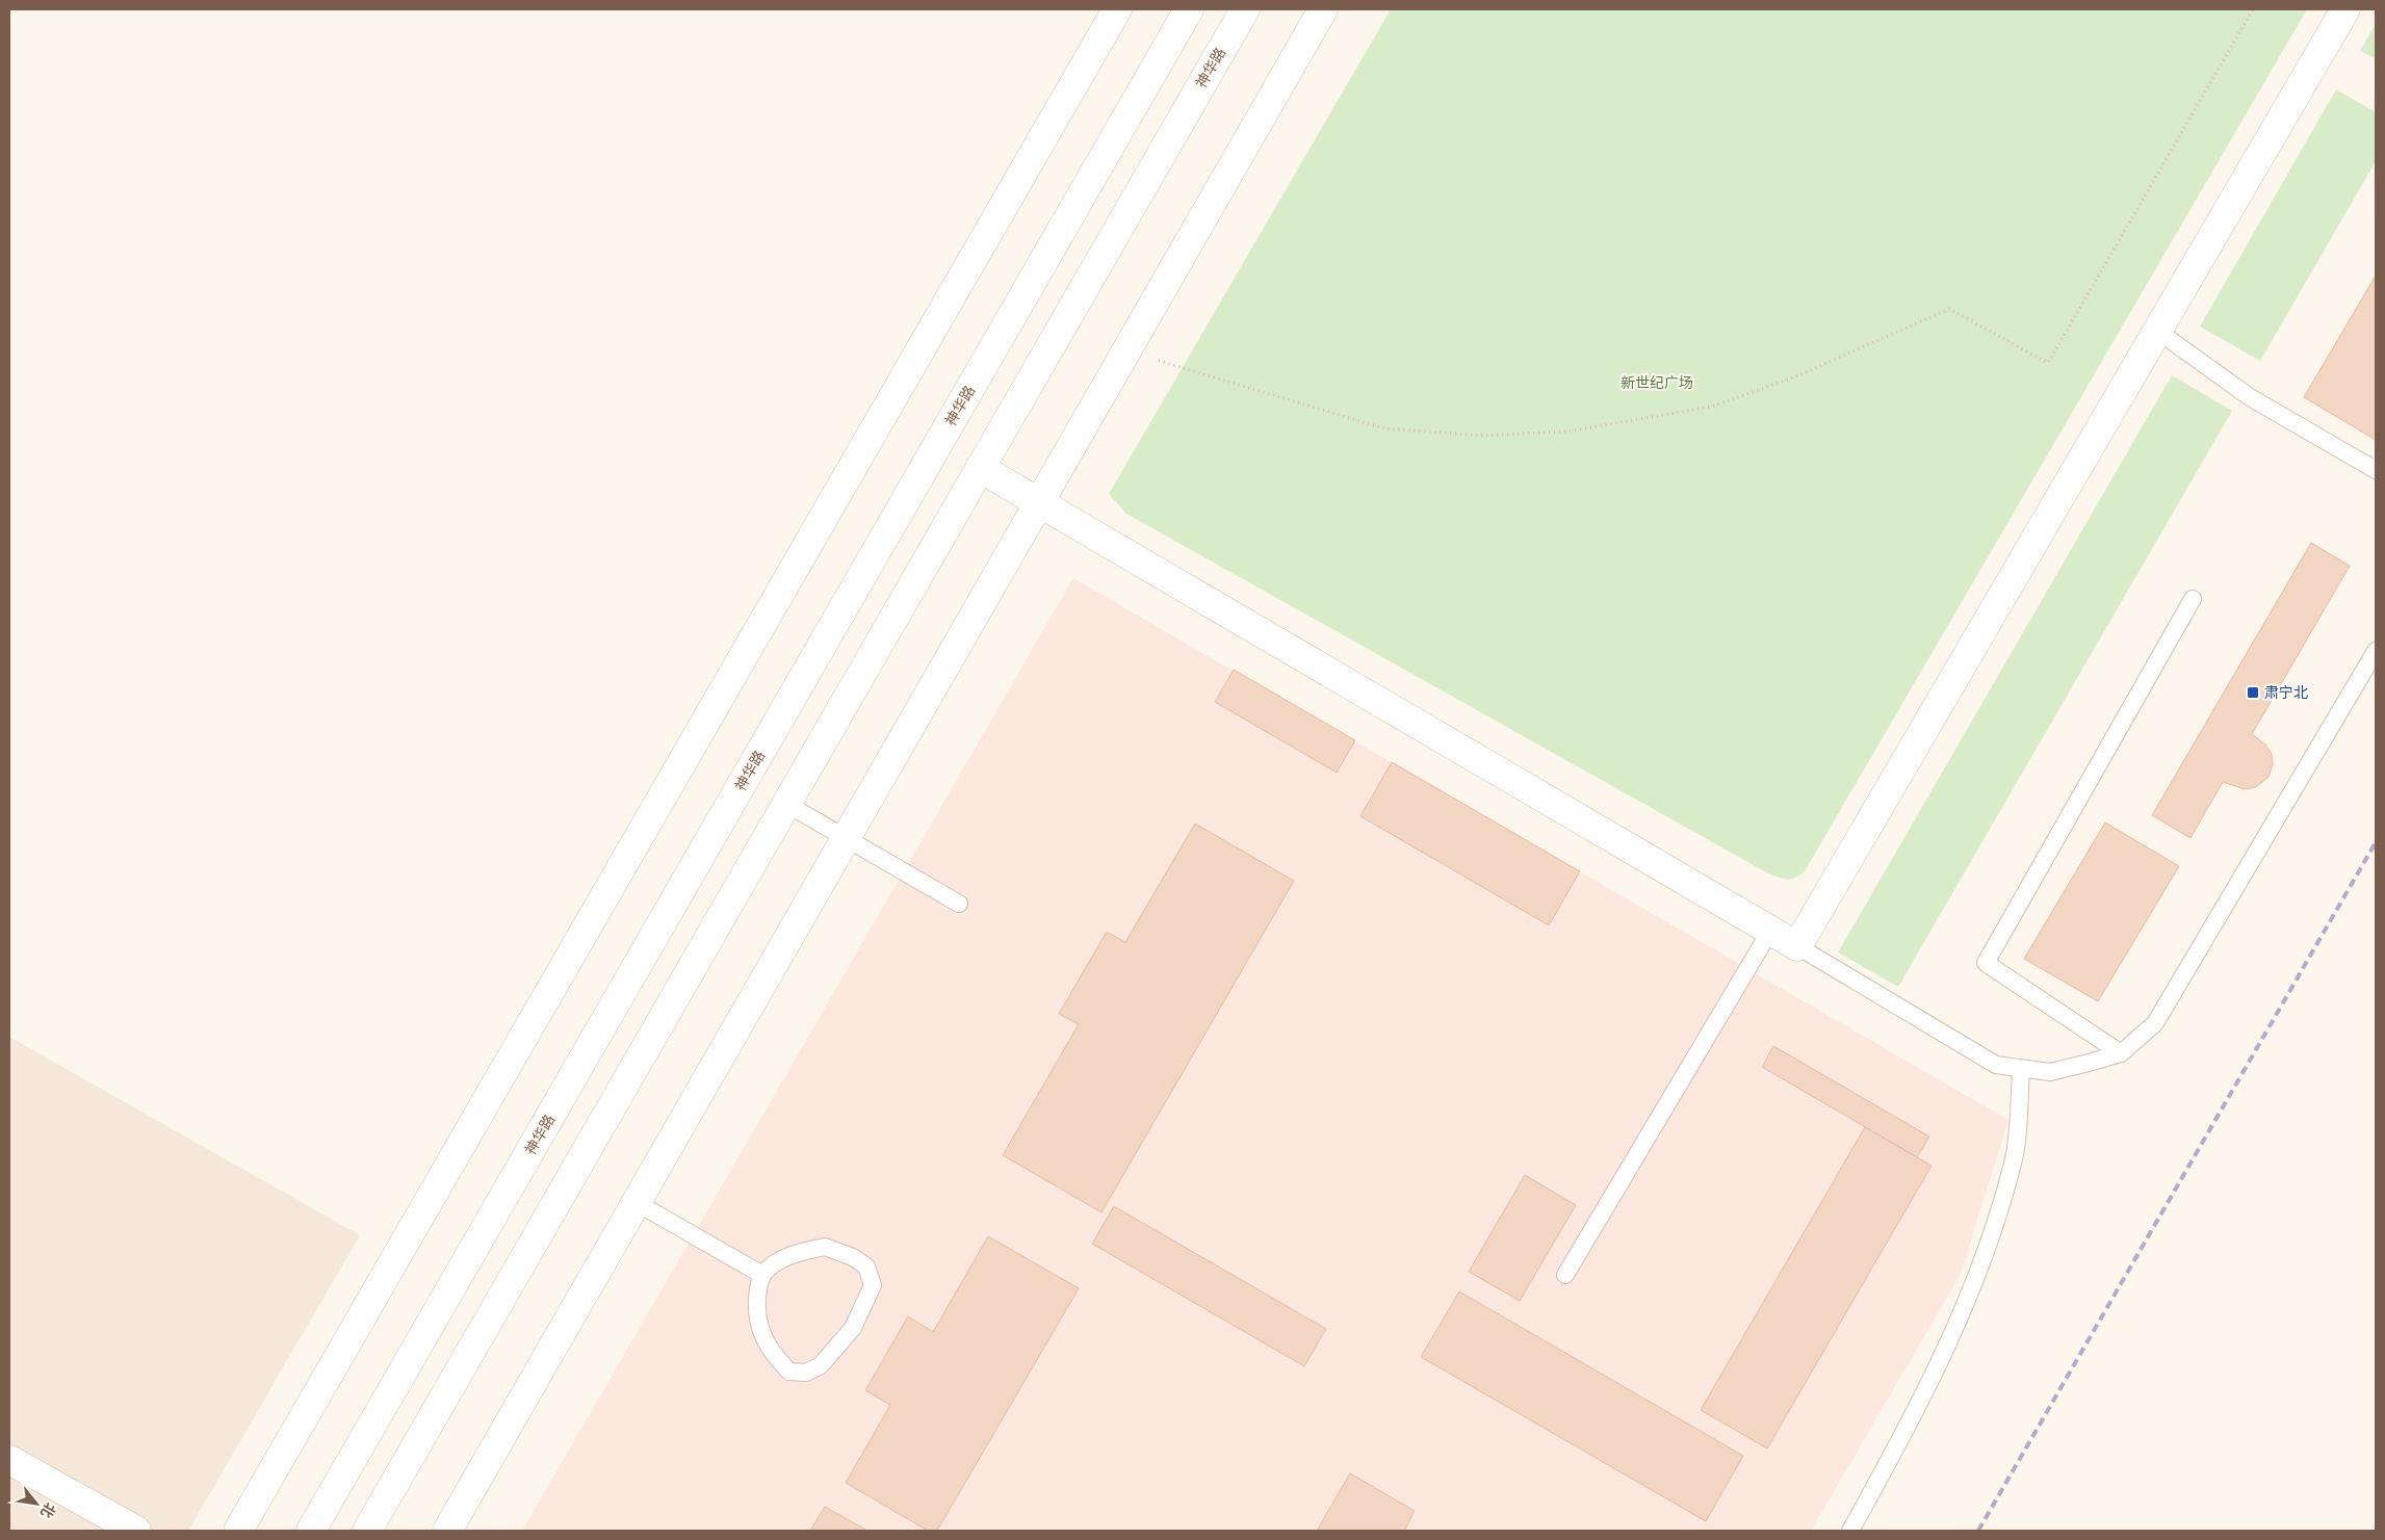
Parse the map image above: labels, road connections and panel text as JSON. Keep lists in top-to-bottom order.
{
  "streets": {
    "street": ["神华路"]
  },
  "parks": ["新世纪广场"],
  "places": {
    "transit": ["肃宁北"]
  },
  "north": "bottom right"
}
